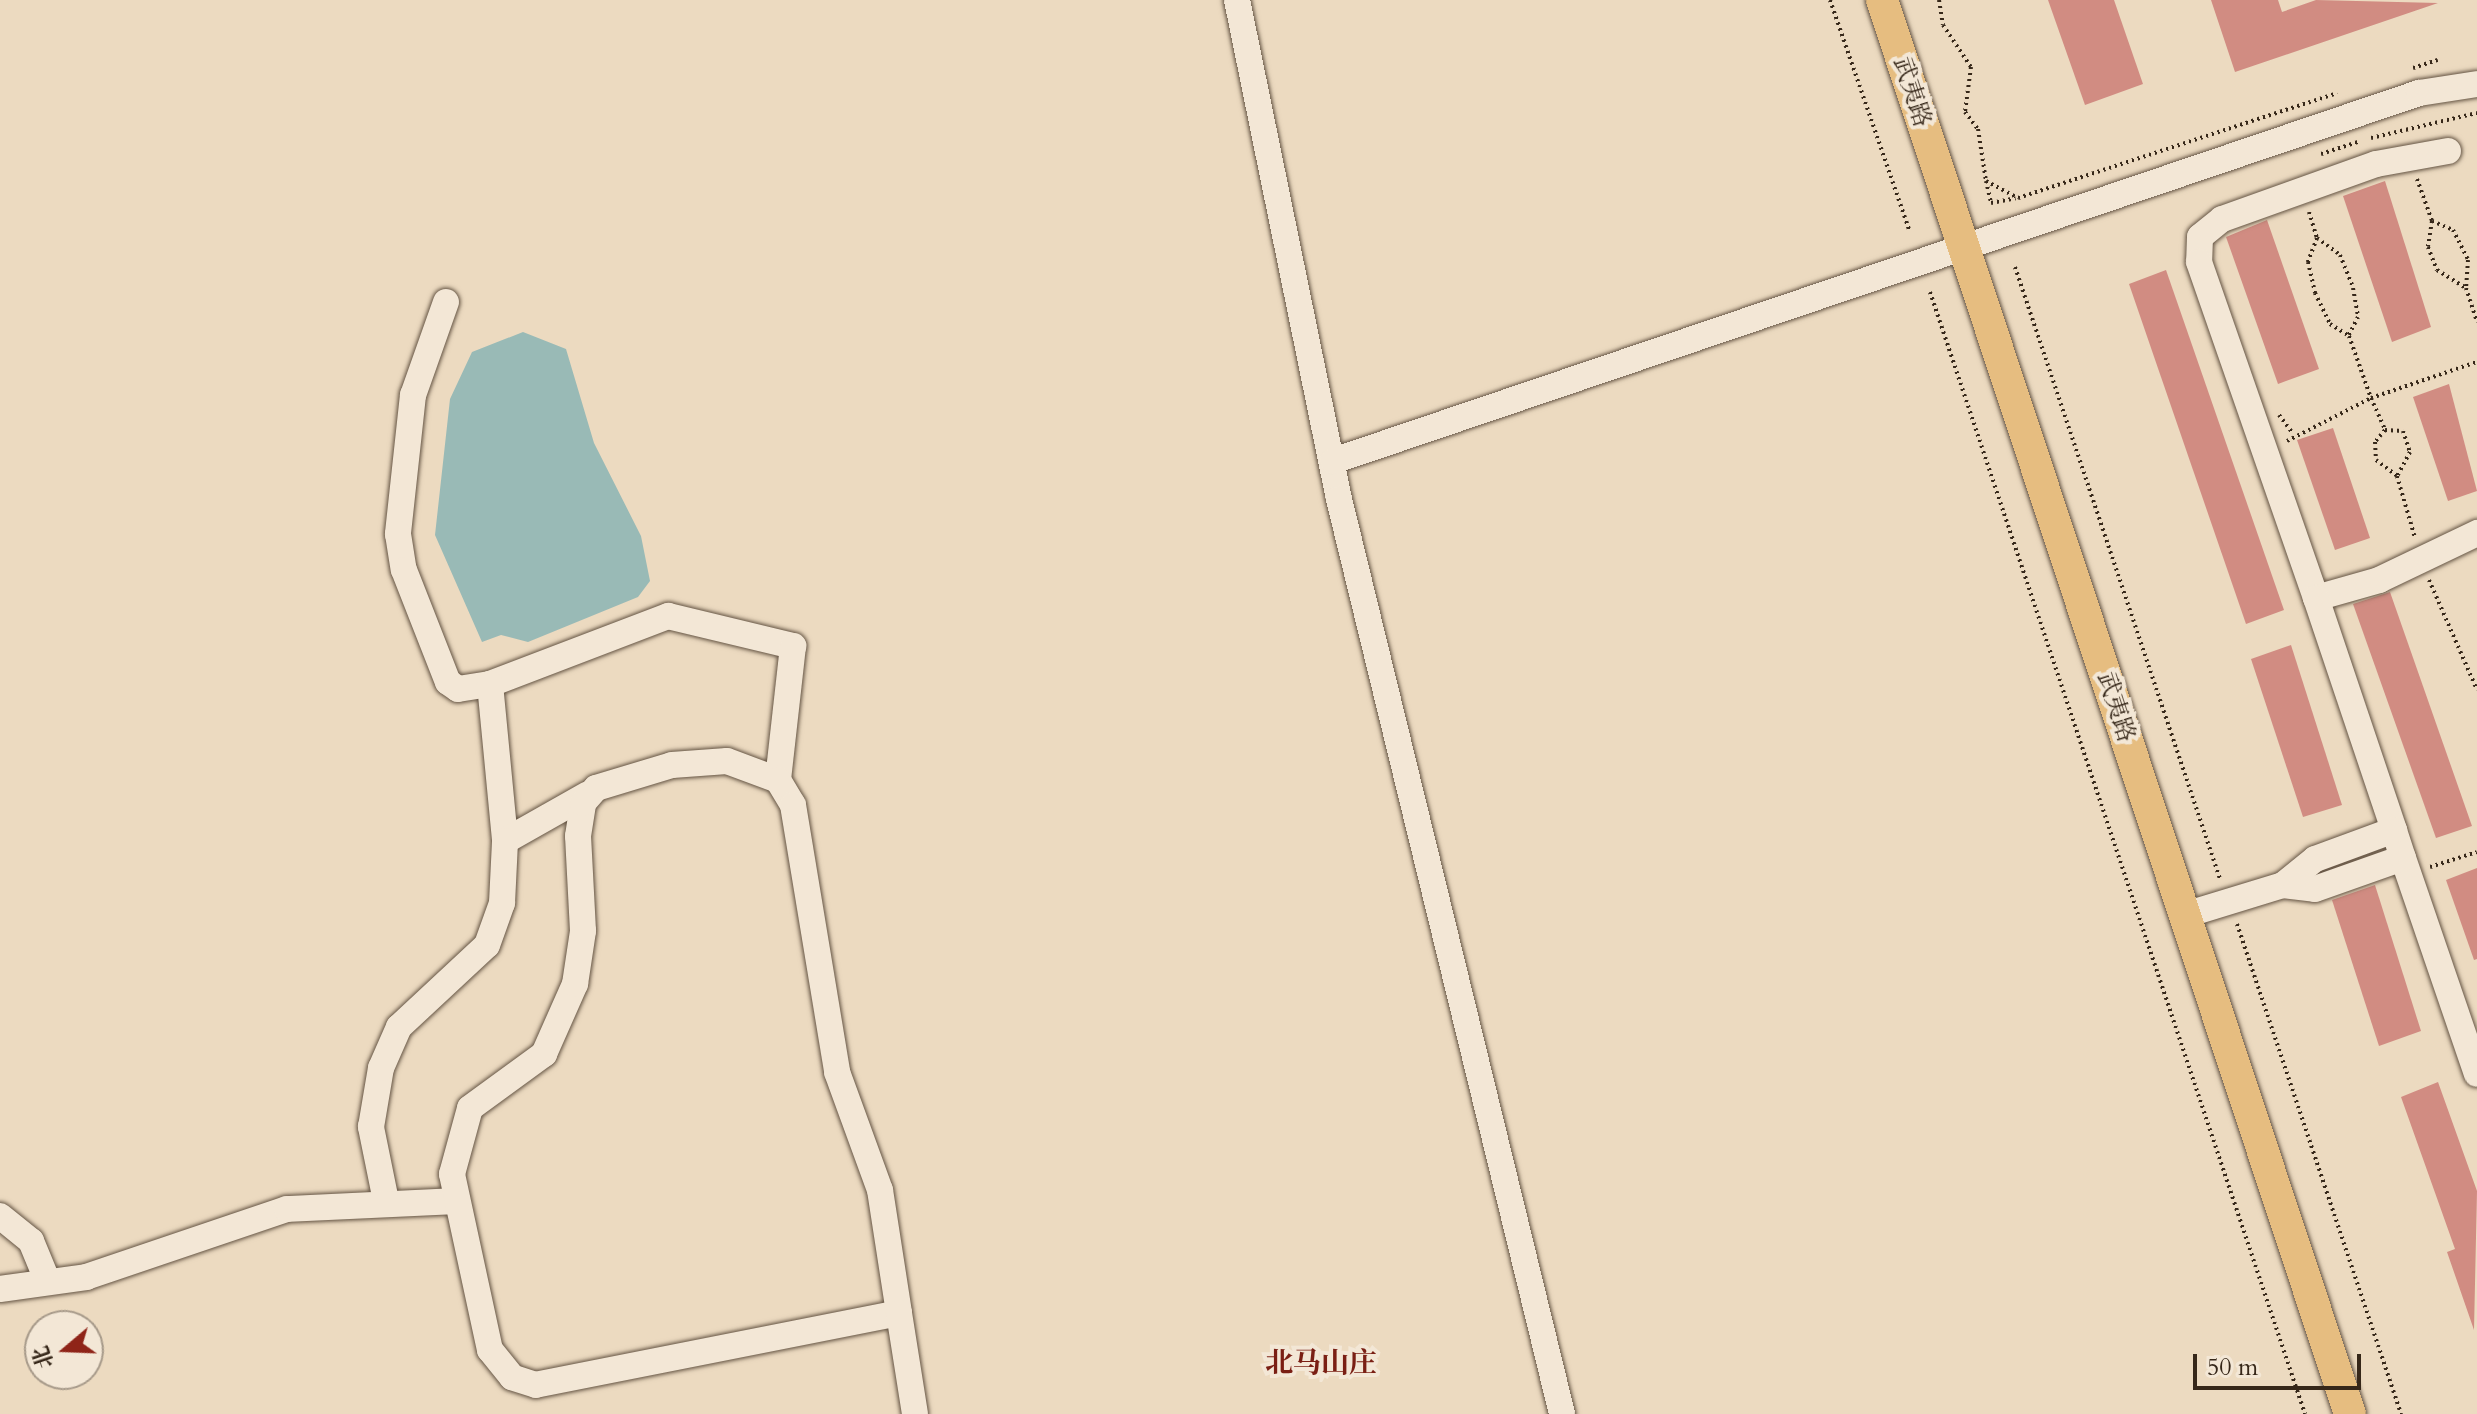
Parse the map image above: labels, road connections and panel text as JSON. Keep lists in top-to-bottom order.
{
  "streets": {
    "main road": ["武夷路"]
  },
  "districts": ["北马山庄"],
  "scale_bar": "50 m",
  "north": "left"
}
